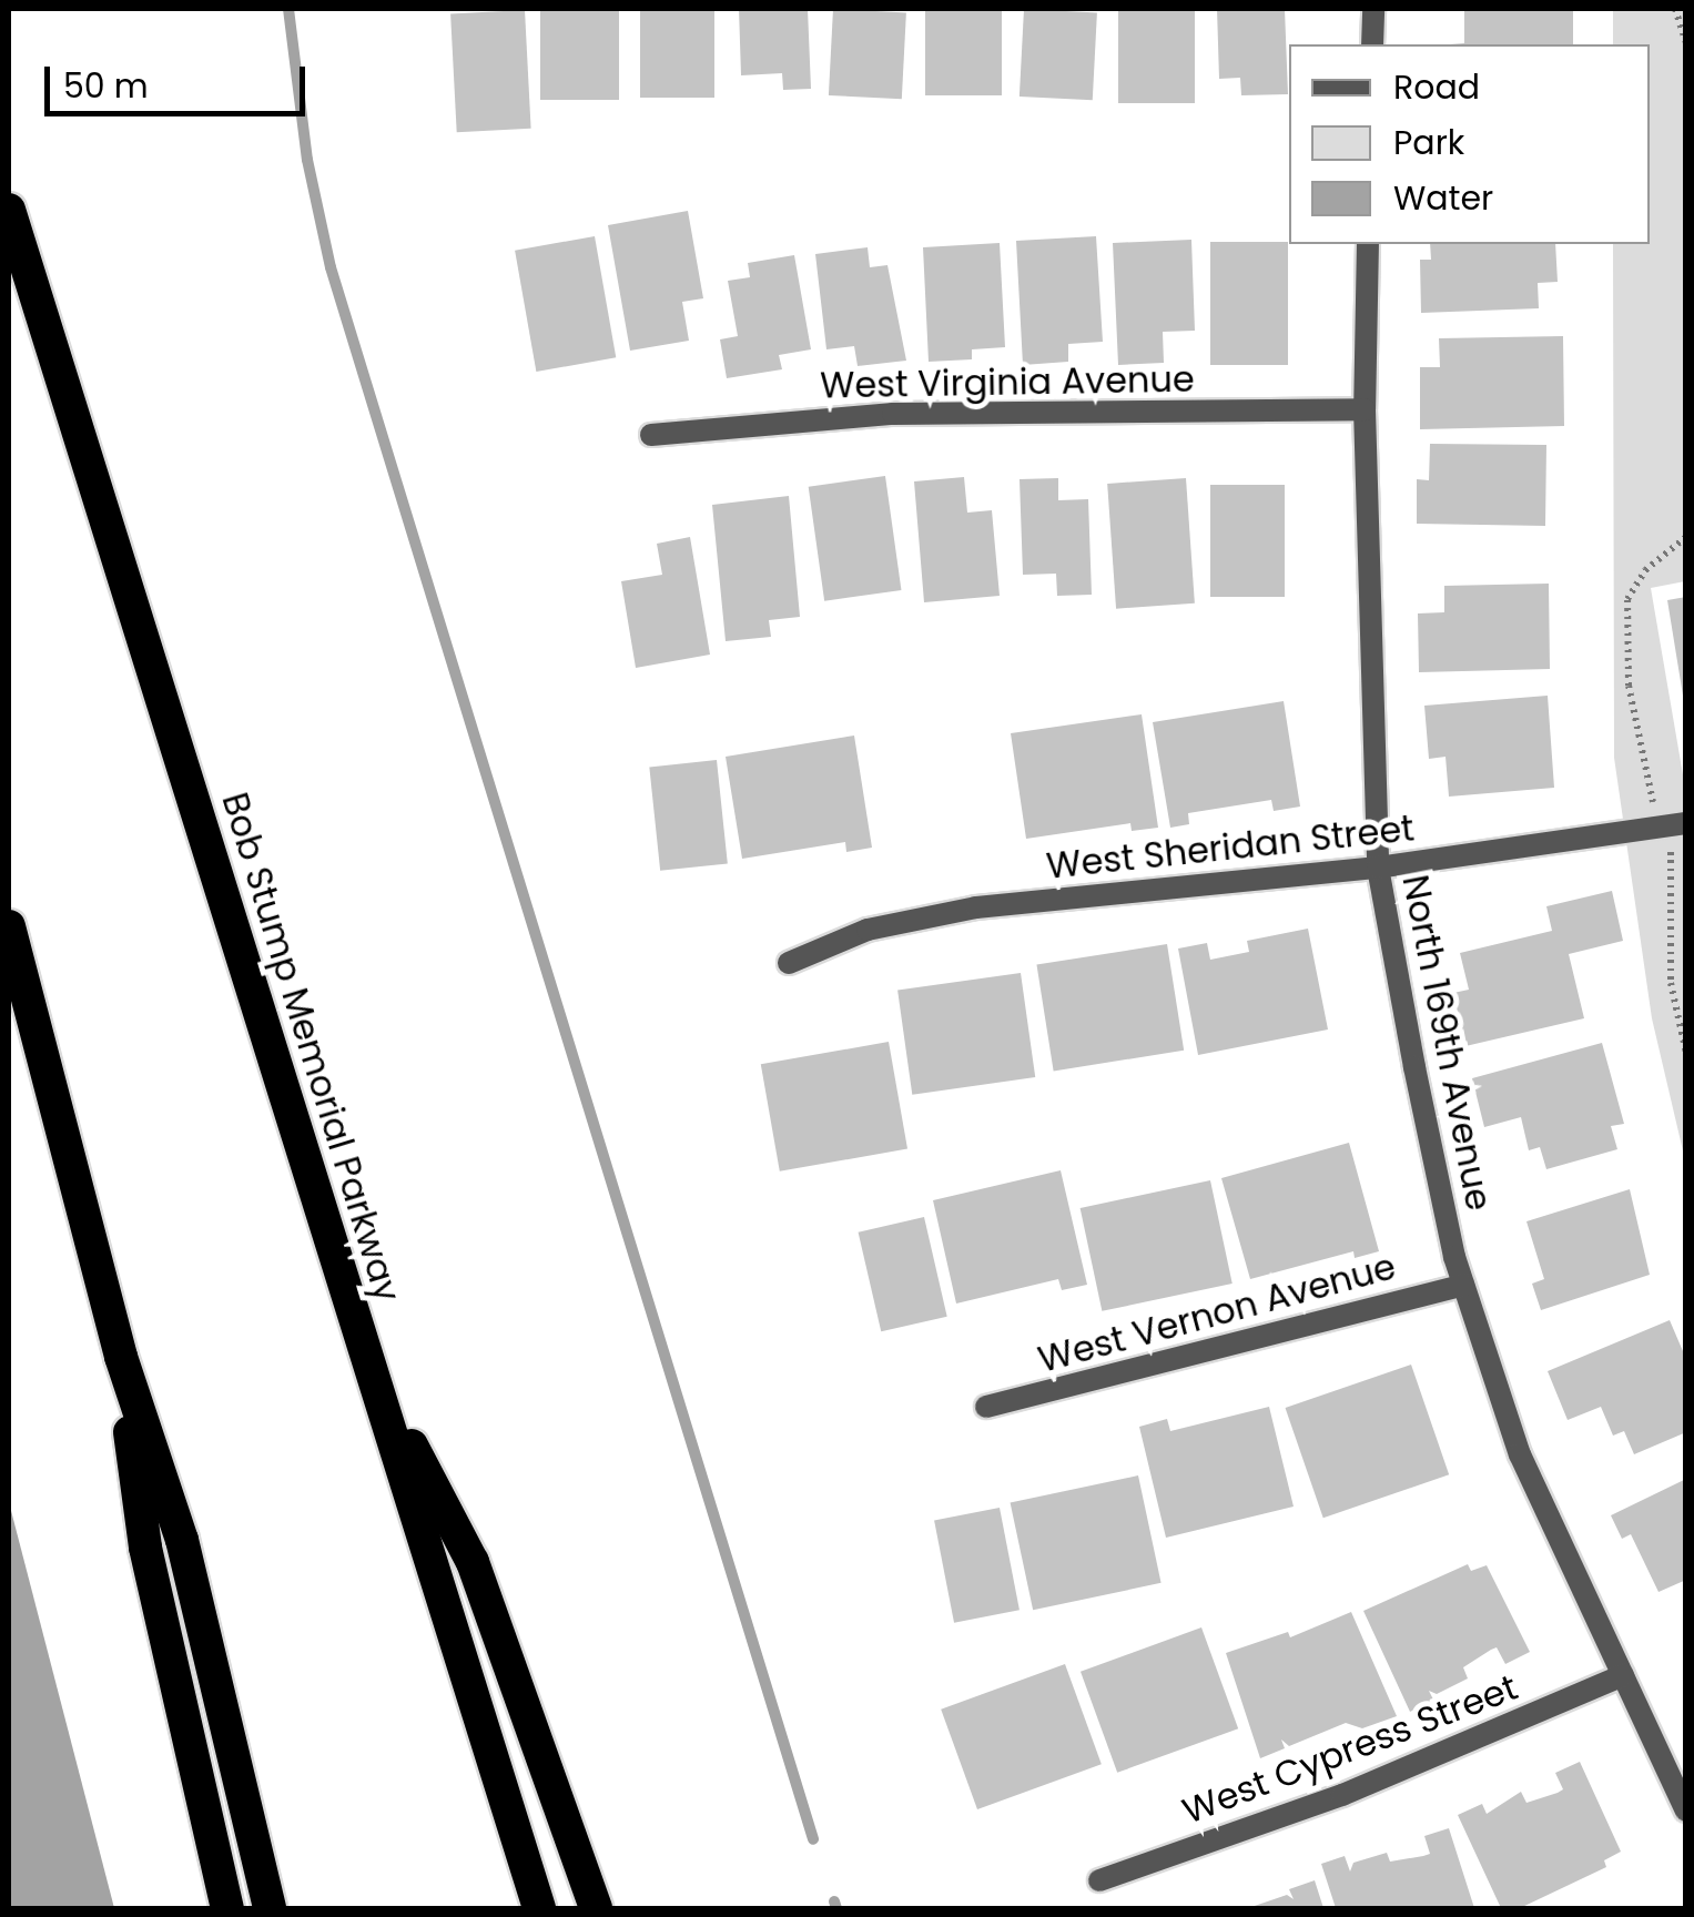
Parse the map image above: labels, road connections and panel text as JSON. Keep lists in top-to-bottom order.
{
  "streets": {
    "highway": ["Bob Stump Memorial Parkway"],
    "street": [
      "West Virginia Avenue",
      "West Sheridan Street",
      "North 169th Avenue",
      "West Vernon Avenue",
      "West Cypress Street"
    ]
  },
  "crossings": [
    ["West Virginia Avenue", "North 169th Avenue"],
    ["West Sheridan Street", "North 169th Avenue"],
    ["North 169th Avenue", "West Vernon Avenue"],
    ["North 169th Avenue", "West Cypress Street"]
  ],
  "legend": ["Road", "Park", "Water"],
  "scale_bar": "50 m"
}
